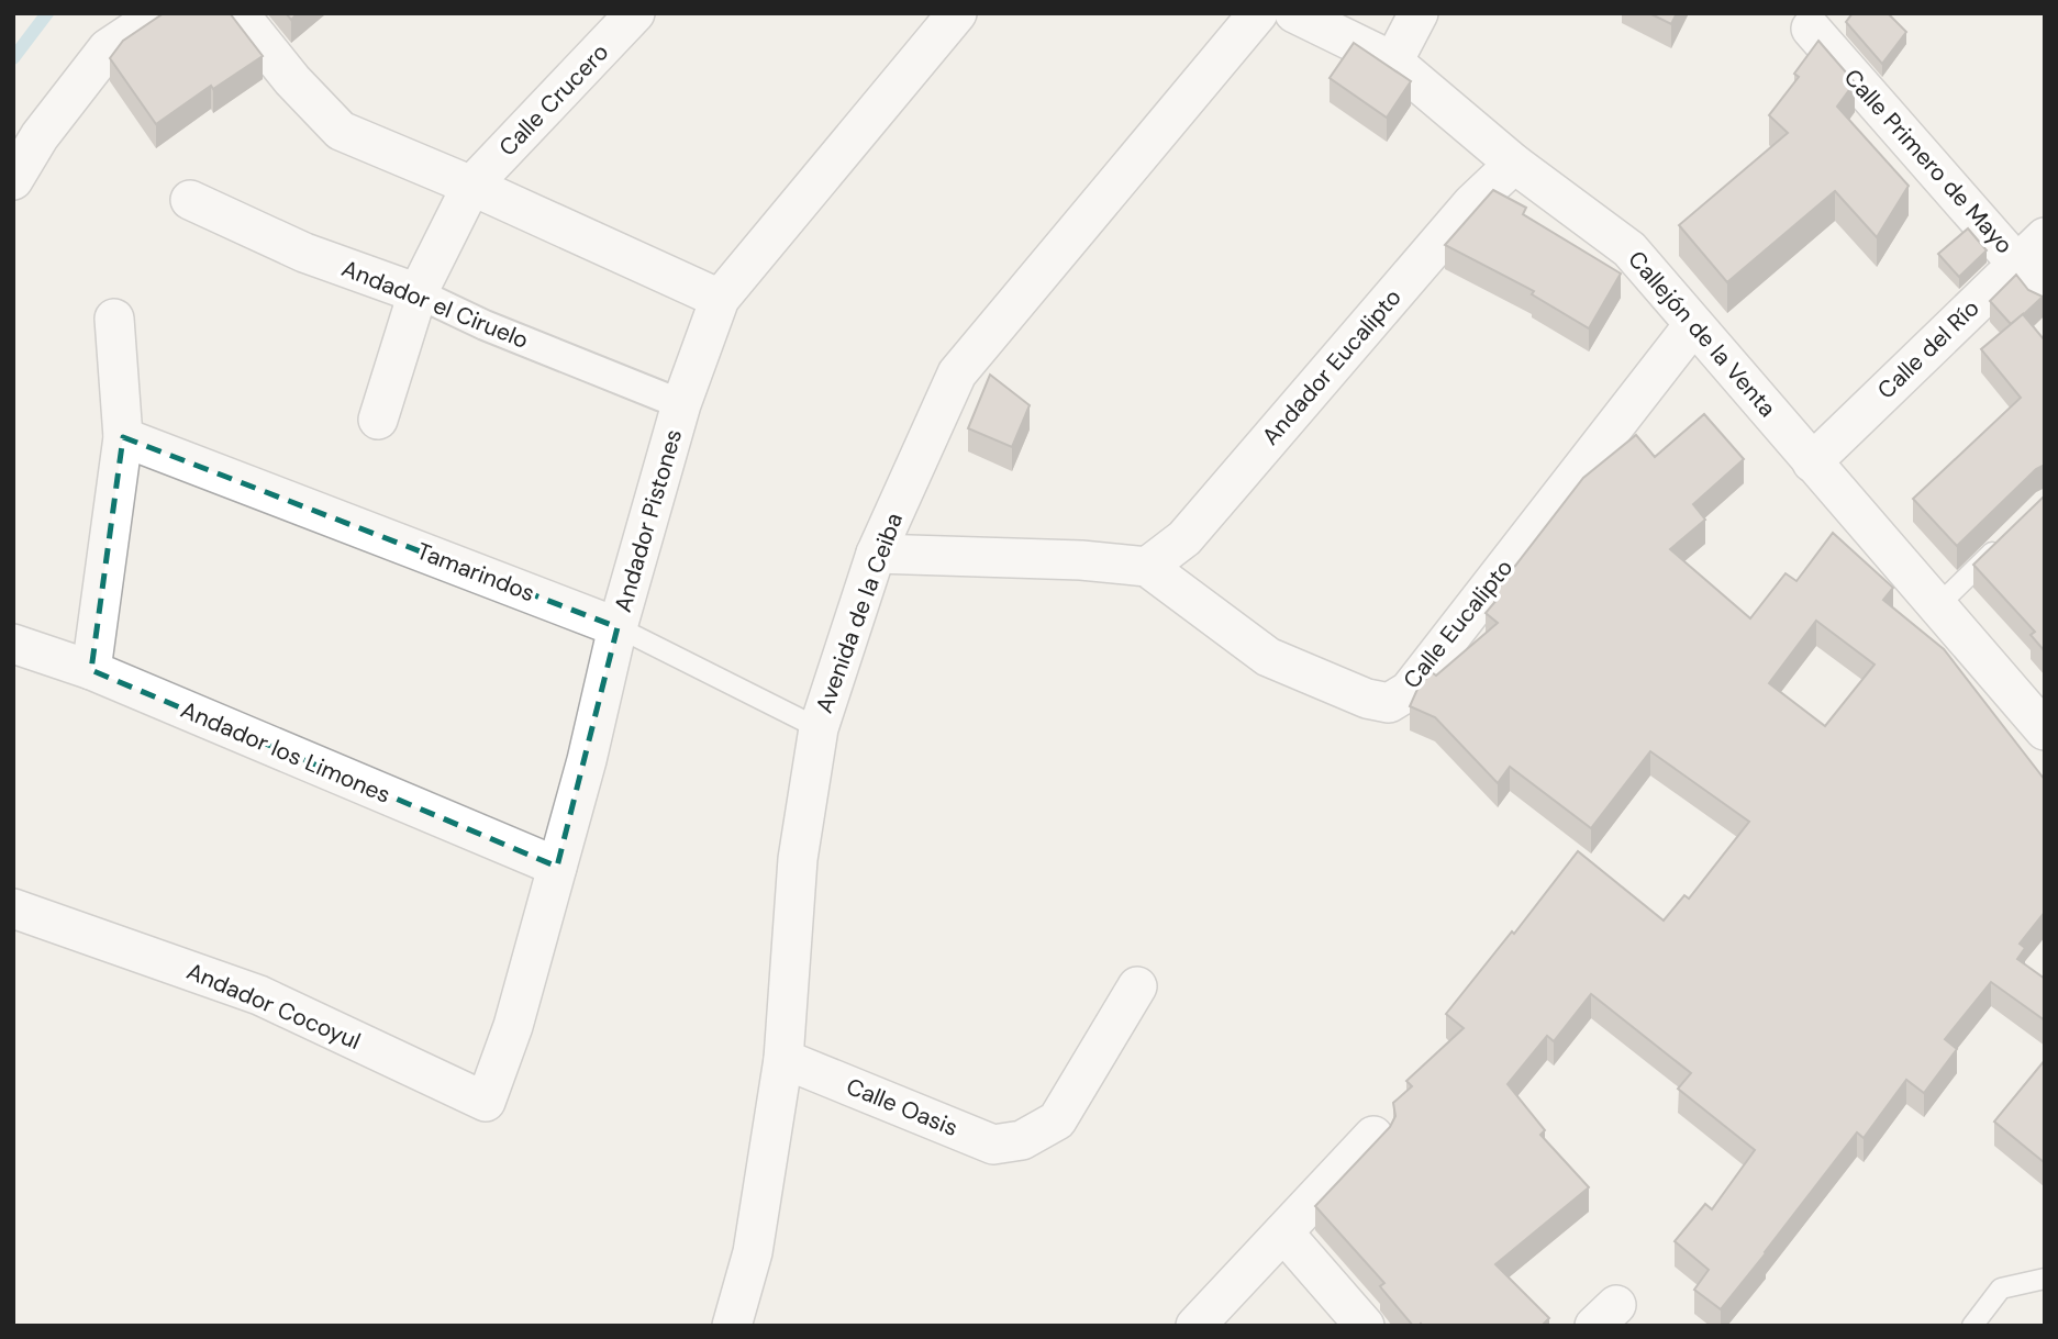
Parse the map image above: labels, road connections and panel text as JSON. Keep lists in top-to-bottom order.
{
  "streets": {
    "street": [
      "Calle Crucero",
      "Calle Primero de Mayo",
      "Andador el Ciruelo",
      "Callejón de la Venta",
      "Calle del Río",
      "Andador Eucalipto",
      "Andador Pistones",
      "Tamarindos",
      "Avenida de la Ceiba",
      "Calle Eucalipto",
      "Andador los Limones",
      "Andador Cocoyul",
      "Calle Oasis"
    ]
  },
  "crossings": [
    ["Calle Crucero", "Andador el Ciruelo"],
    ["Calle Primero de Mayo", "Calle del Río"],
    ["Andador el Ciruelo", "Andador Pistones"],
    ["Callejón de la Venta", "Calle del Río"],
    ["Callejón de la Venta", "Andador Eucalipto"],
    ["Callejón de la Venta", "Calle Eucalipto"],
    ["Andador Eucalipto", "Calle Eucalipto"],
    ["Andador Pistones", "Tamarindos"],
    ["Andador Pistones", "Andador los Limones"],
    ["Andador Pistones", "Andador Cocoyul"],
    ["Tamarindos", "Avenida de la Ceiba"],
    ["Avenida de la Ceiba", "Calle Oasis"]
  ]
}
